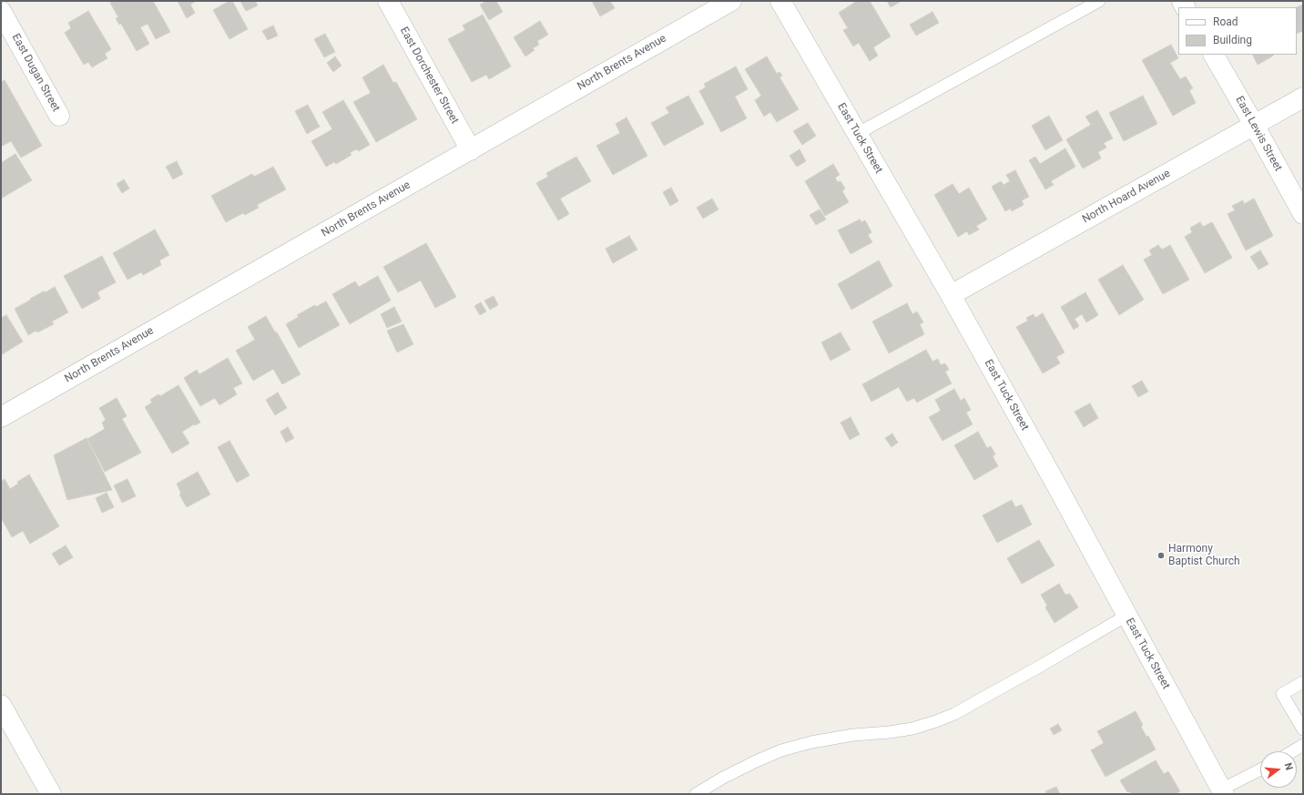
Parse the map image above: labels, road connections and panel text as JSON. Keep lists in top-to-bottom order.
{
  "streets": {
    "street": [
      "North Brents Avenue",
      "East Dugan Street",
      "East Dorchester Street",
      "East Lewis Street",
      "East Tuck Street",
      "North Hoard Avenue"
    ]
  },
  "crossings": [
    ["North Brents Avenue", "East Dorchester Street"],
    ["East Lewis Street", "North Hoard Avenue"],
    ["East Tuck Street", "North Hoard Avenue"]
  ],
  "places": ["Harmony Baptist Church"],
  "legend": ["Road", "Building"],
  "north": "right"
}
